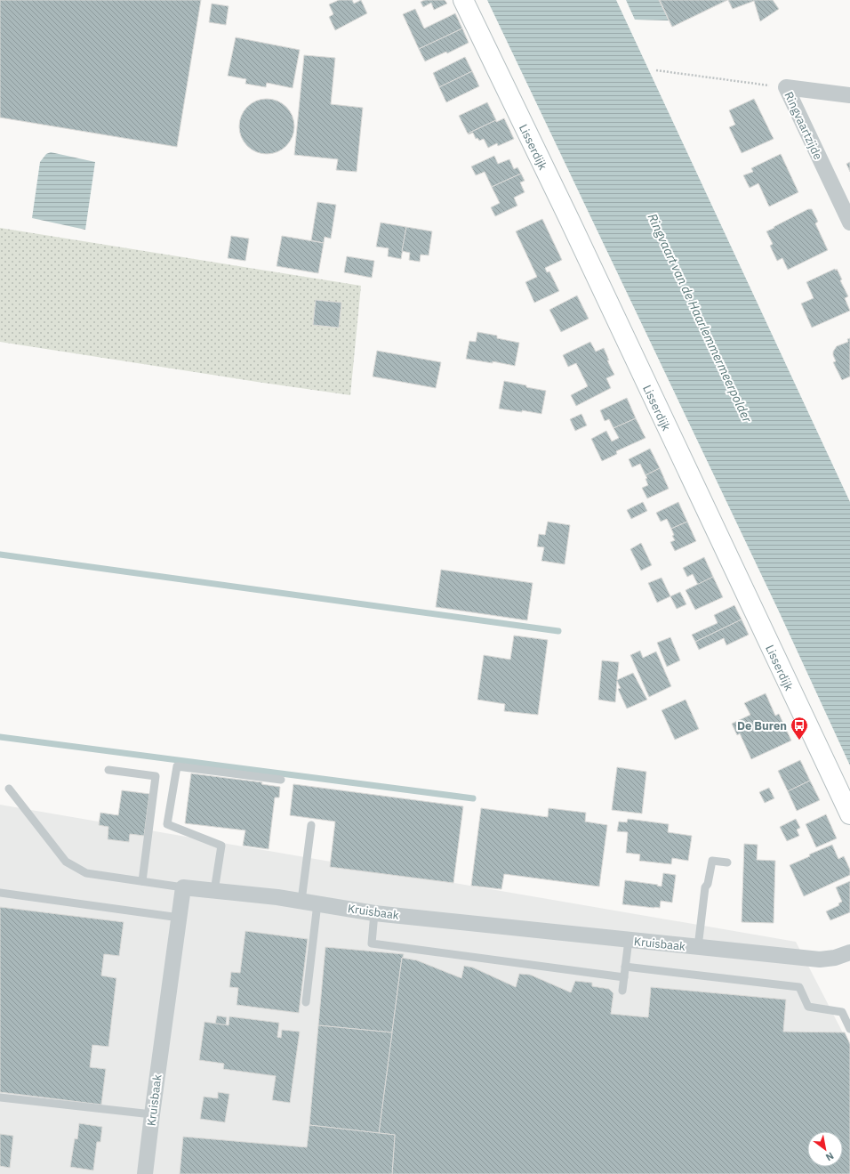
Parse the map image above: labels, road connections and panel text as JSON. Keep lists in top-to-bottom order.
{
  "streets": {
    "street": ["Ringvaartzijde", "Lisserdijk", "Kruisbaak"]
  },
  "water": ["Ringvaart van de Haarlemmermeerpolder"],
  "places": {
    "bus stop": ["De Buren"]
  },
  "north": "bottom right"
}
